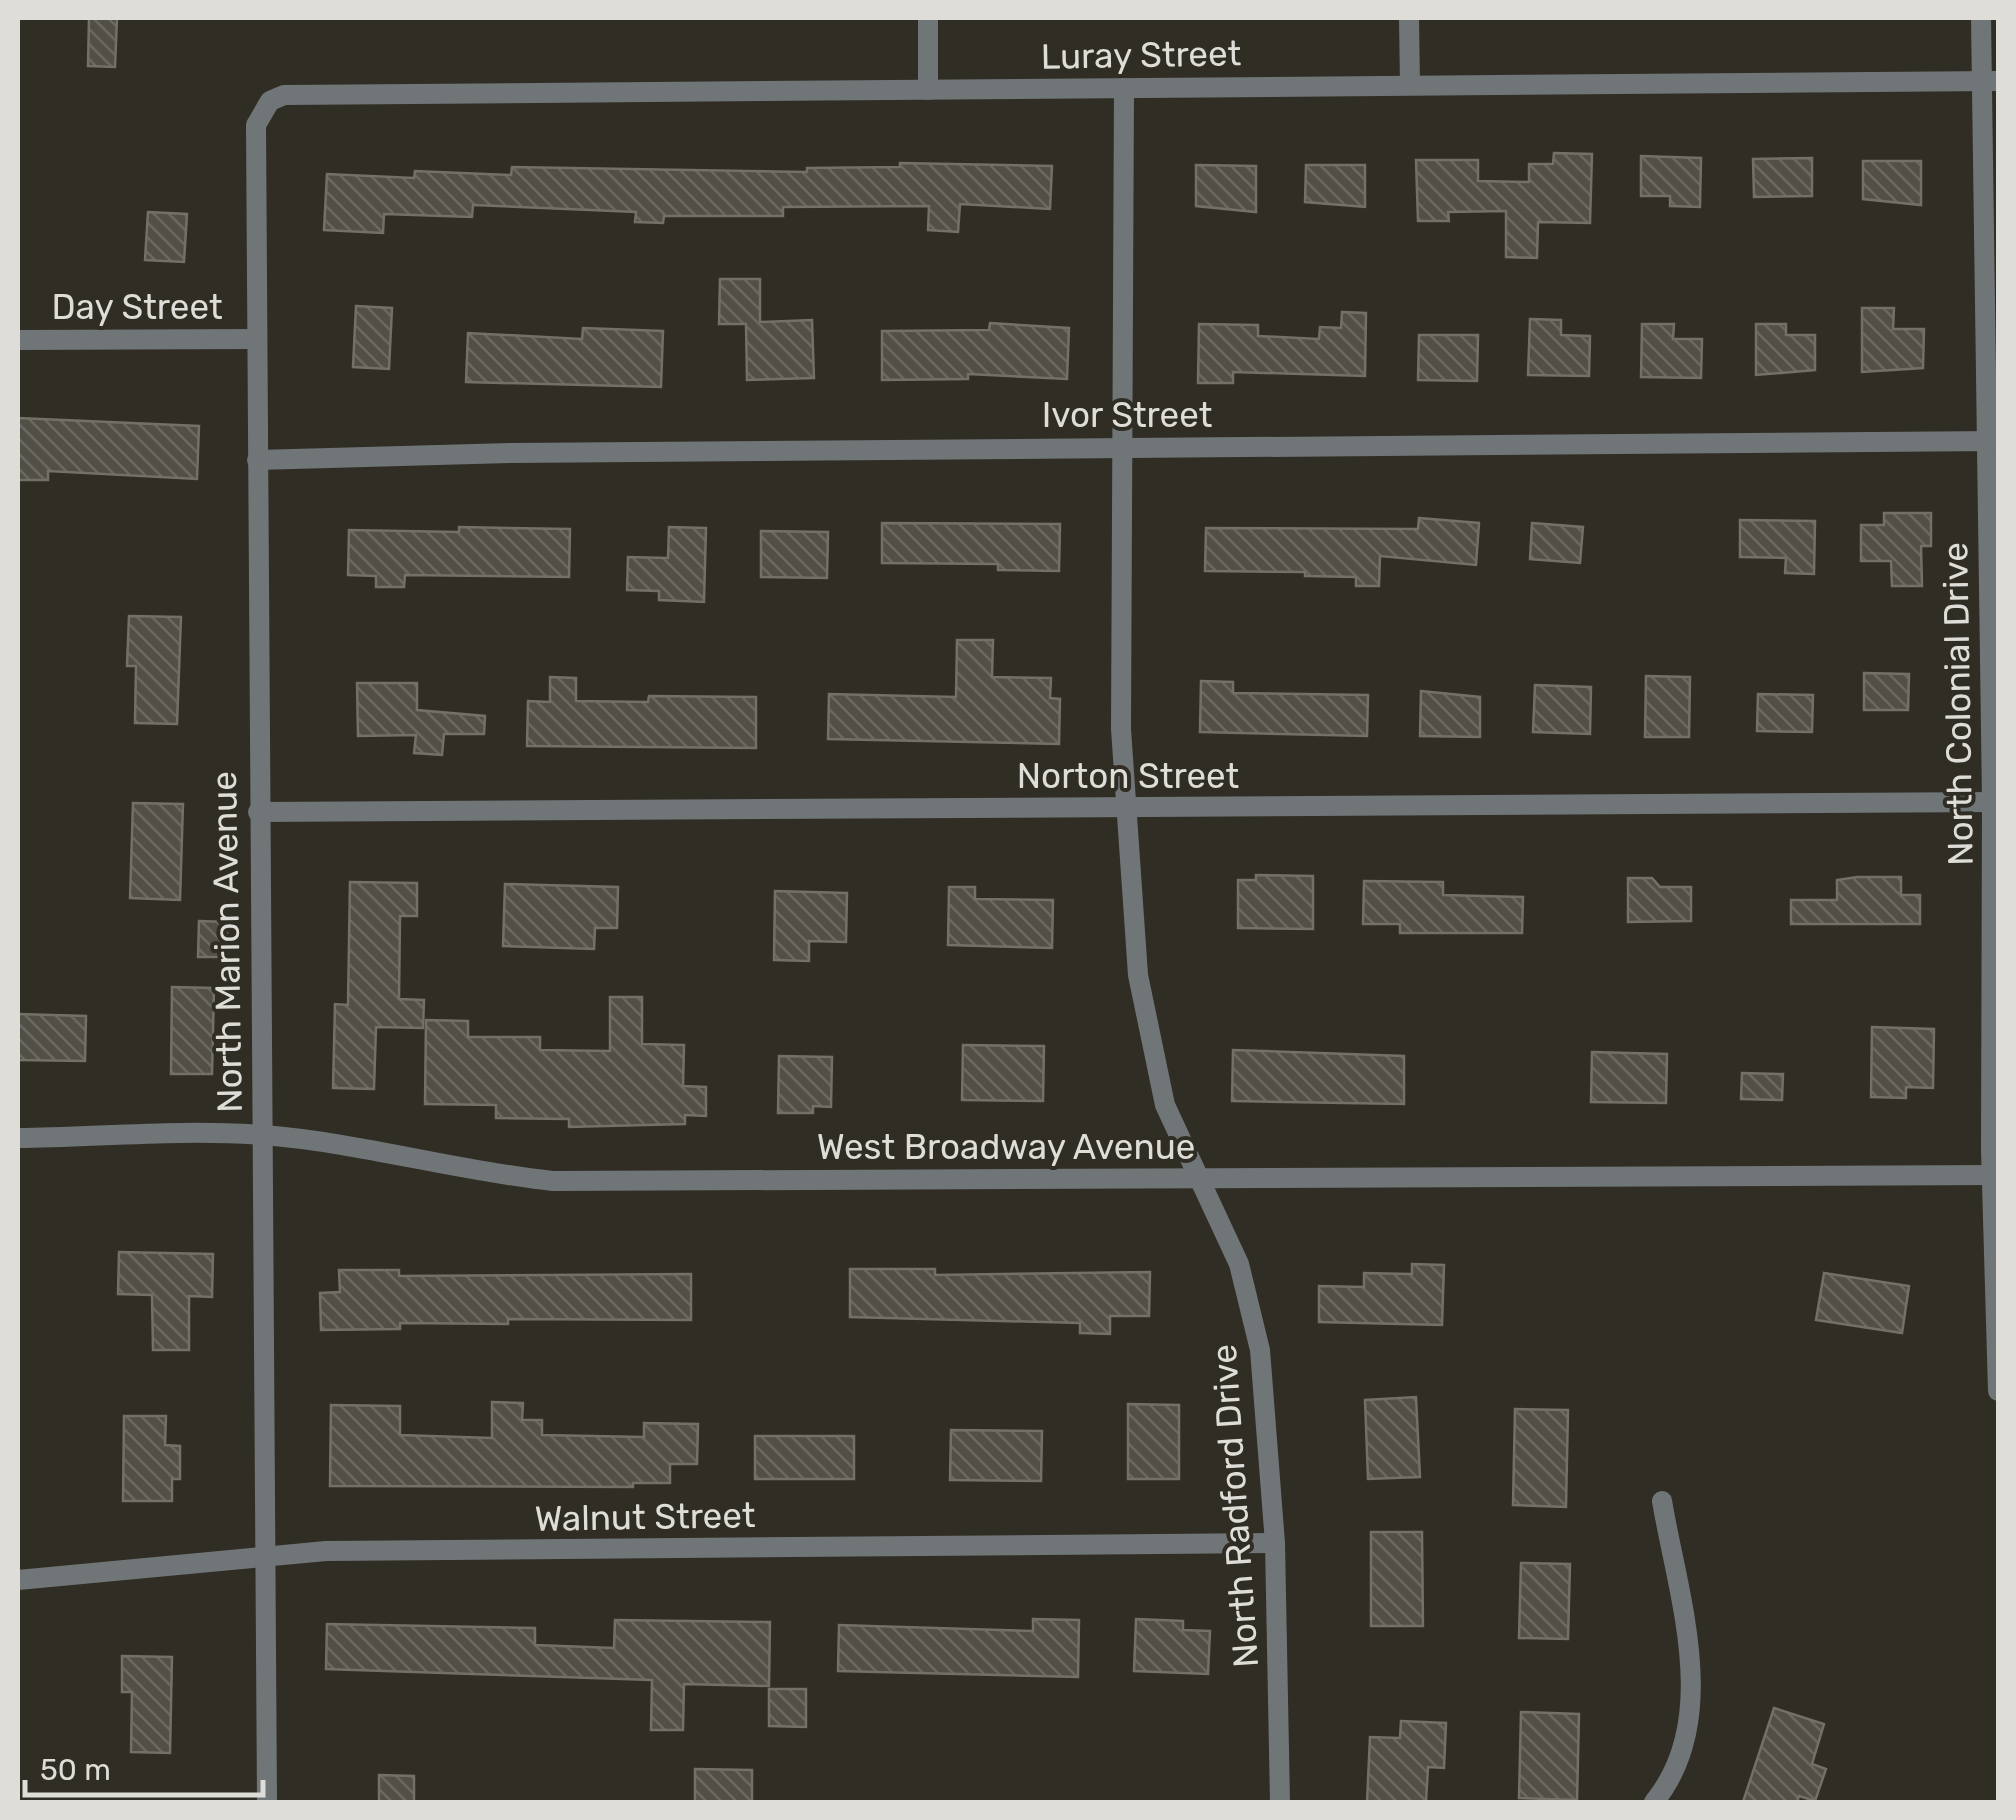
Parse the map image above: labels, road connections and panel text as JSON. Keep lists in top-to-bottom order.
{
  "streets": {
    "street": [
      "Luray Street",
      "Day Street",
      "Ivor Street",
      "North Colonial Drive",
      "Norton Street",
      "North Marion Avenue",
      "West Broadway Avenue",
      "North Radford Drive",
      "Walnut Street"
    ]
  },
  "crossings": [
    ["Luray Street", "North Colonial Drive"],
    ["Luray Street", "North Marion Avenue"],
    ["Luray Street", "North Radford Drive"],
    ["Day Street", "North Marion Avenue"],
    ["Ivor Street", "North Colonial Drive"],
    ["Ivor Street", "North Marion Avenue"],
    ["Ivor Street", "North Radford Drive"],
    ["North Colonial Drive", "Norton Street"],
    ["North Colonial Drive", "West Broadway Avenue"],
    ["Norton Street", "North Marion Avenue"],
    ["Norton Street", "North Radford Drive"],
    ["North Marion Avenue", "West Broadway Avenue"],
    ["North Marion Avenue", "Walnut Street"],
    ["West Broadway Avenue", "North Radford Drive"],
    ["North Radford Drive", "Walnut Street"]
  ],
  "scale_bar": "50 m"
}
